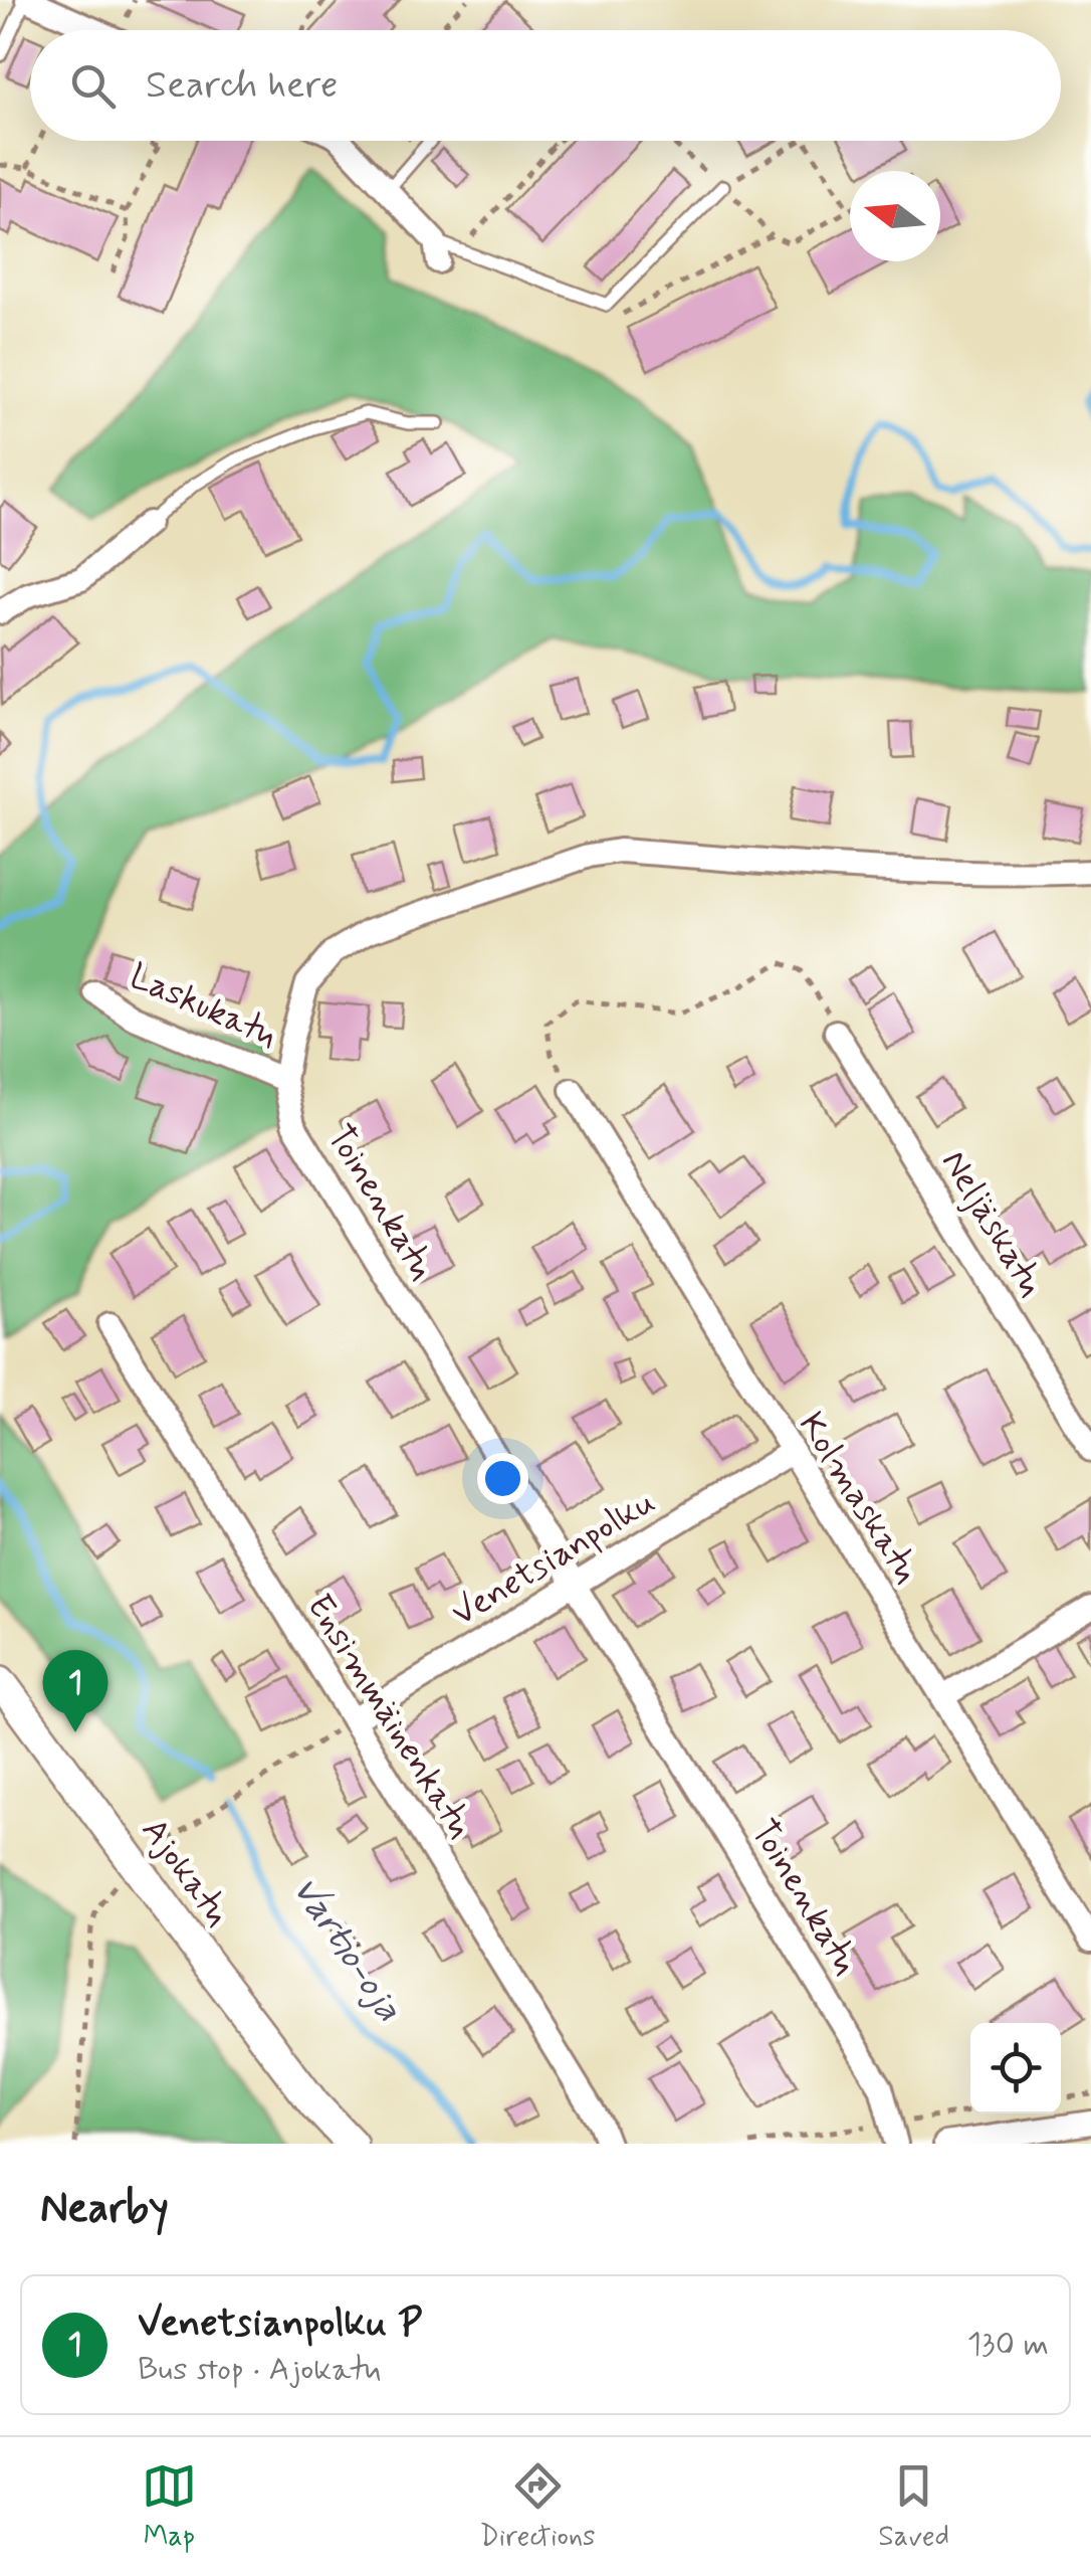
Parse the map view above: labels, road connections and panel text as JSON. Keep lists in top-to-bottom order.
{
  "streets": {
    "street": [
      "Laskukatu",
      "Toinenkatu",
      "Neljäskatu",
      "Kolmaskatu",
      "Venetsianpolku",
      "Ensimmäinenkatu",
      "Ajokatu"
    ]
  },
  "crossings": [
    ["Laskukatu", "Toinenkatu"],
    ["Toinenkatu", "Venetsianpolku"],
    ["Kolmaskatu", "Venetsianpolku"],
    ["Venetsianpolku", "Ensimmäinenkatu"]
  ],
  "water": ["Vartio-oja"],
  "north": "left",
  "page": {
    "search": "Search here",
    "pins": "1",
    "heading": "Nearby",
    "list": [
      {
        "mark": "1",
        "name": "Venetsianpolku P",
        "note": "Bus stop · Ajokatu",
        "value": "130 m"
      }
    ],
    "nav": ["Map", "Directions", "Saved"]
  }
}
